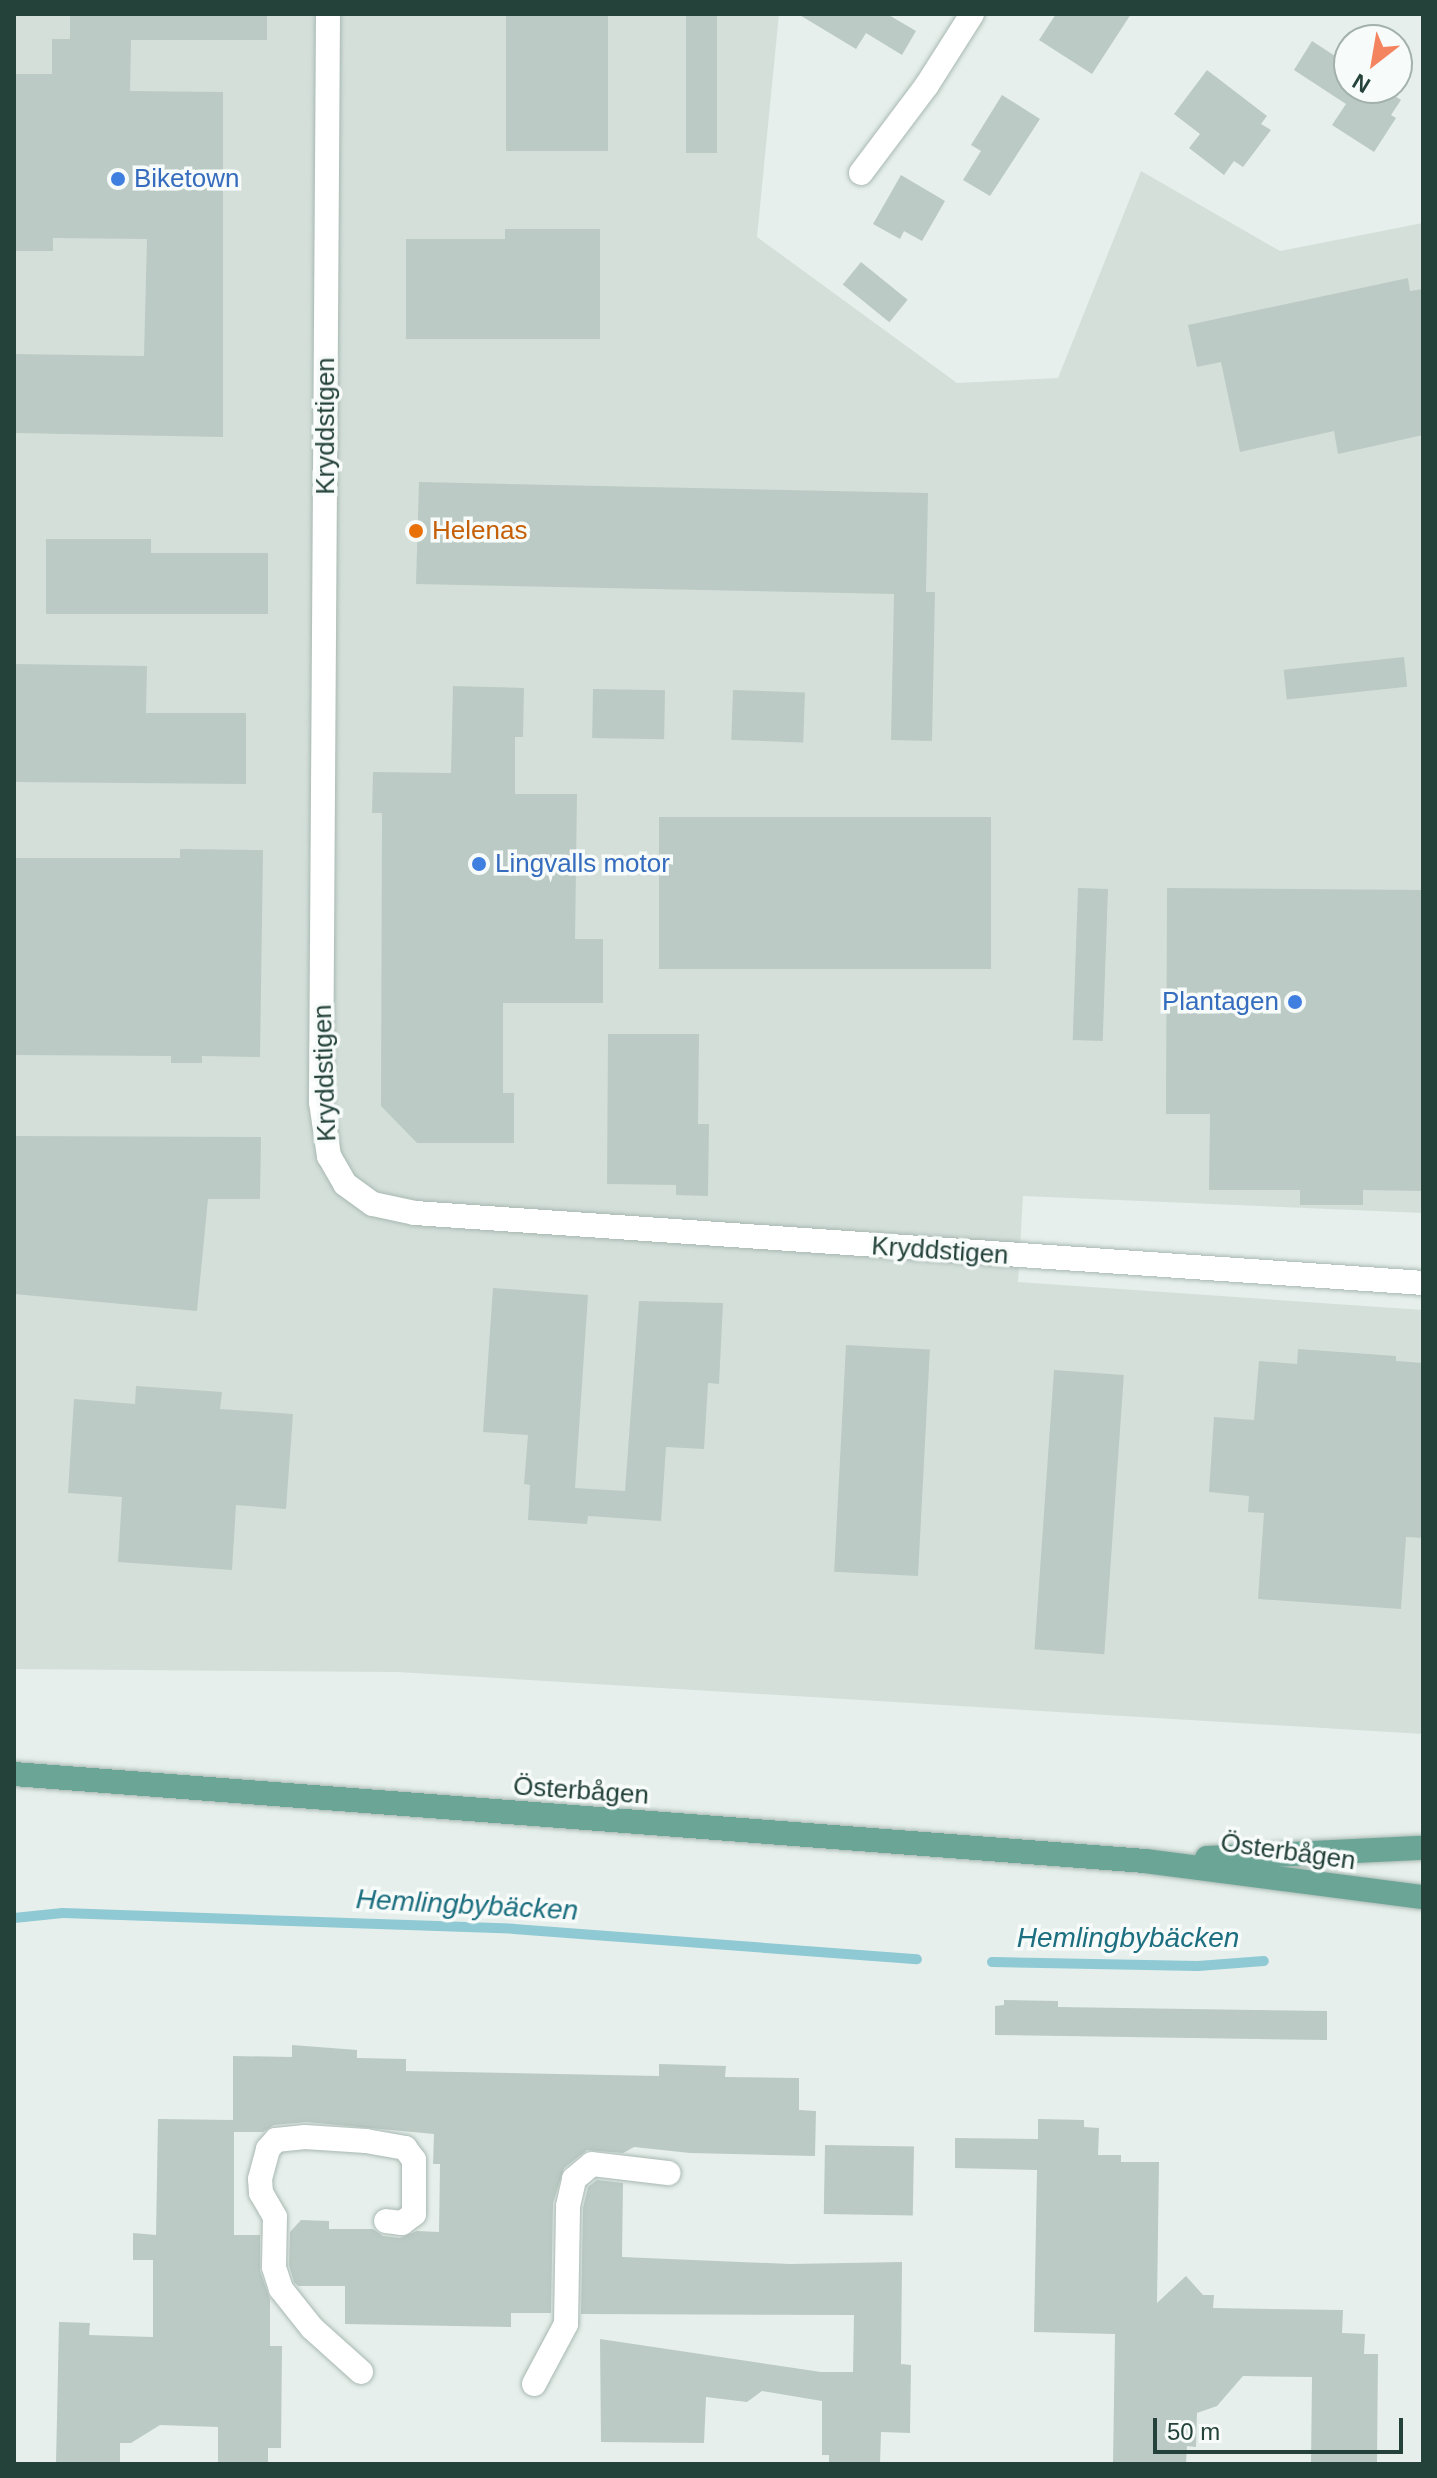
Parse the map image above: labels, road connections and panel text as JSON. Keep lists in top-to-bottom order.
{
  "streets": {
    "main road": ["Österbågen"],
    "street": ["Kryddstigen"]
  },
  "water": ["Hemlingbybäcken"],
  "places": [
    "Biketown",
    "Helenas",
    "Lingvalls motor",
    "Plantagen"
  ],
  "scale_bar": "50 m",
  "north": "bottom left"
}
